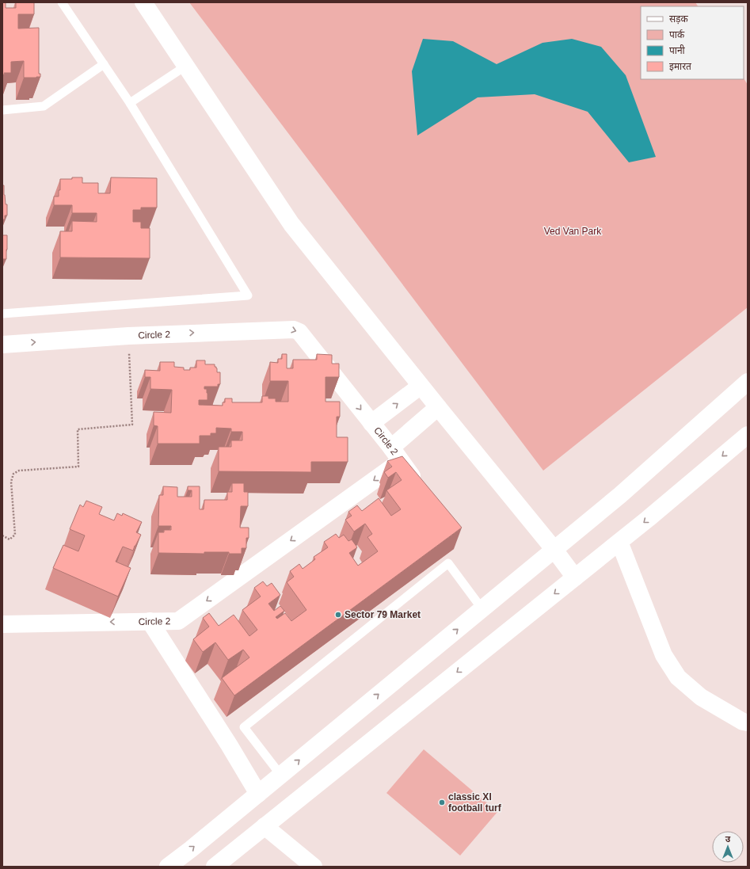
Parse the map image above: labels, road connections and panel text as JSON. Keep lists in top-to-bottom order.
{
  "streets": {
    "street": ["Circle 2"]
  },
  "parks": ["Ved Van Park"],
  "places": ["Sector 79 Market", "classic XI football turf"],
  "legend": [
    "सड़क",
    "पार्क",
    "पानी",
    "इमारत"
  ],
  "north": "top"
}
